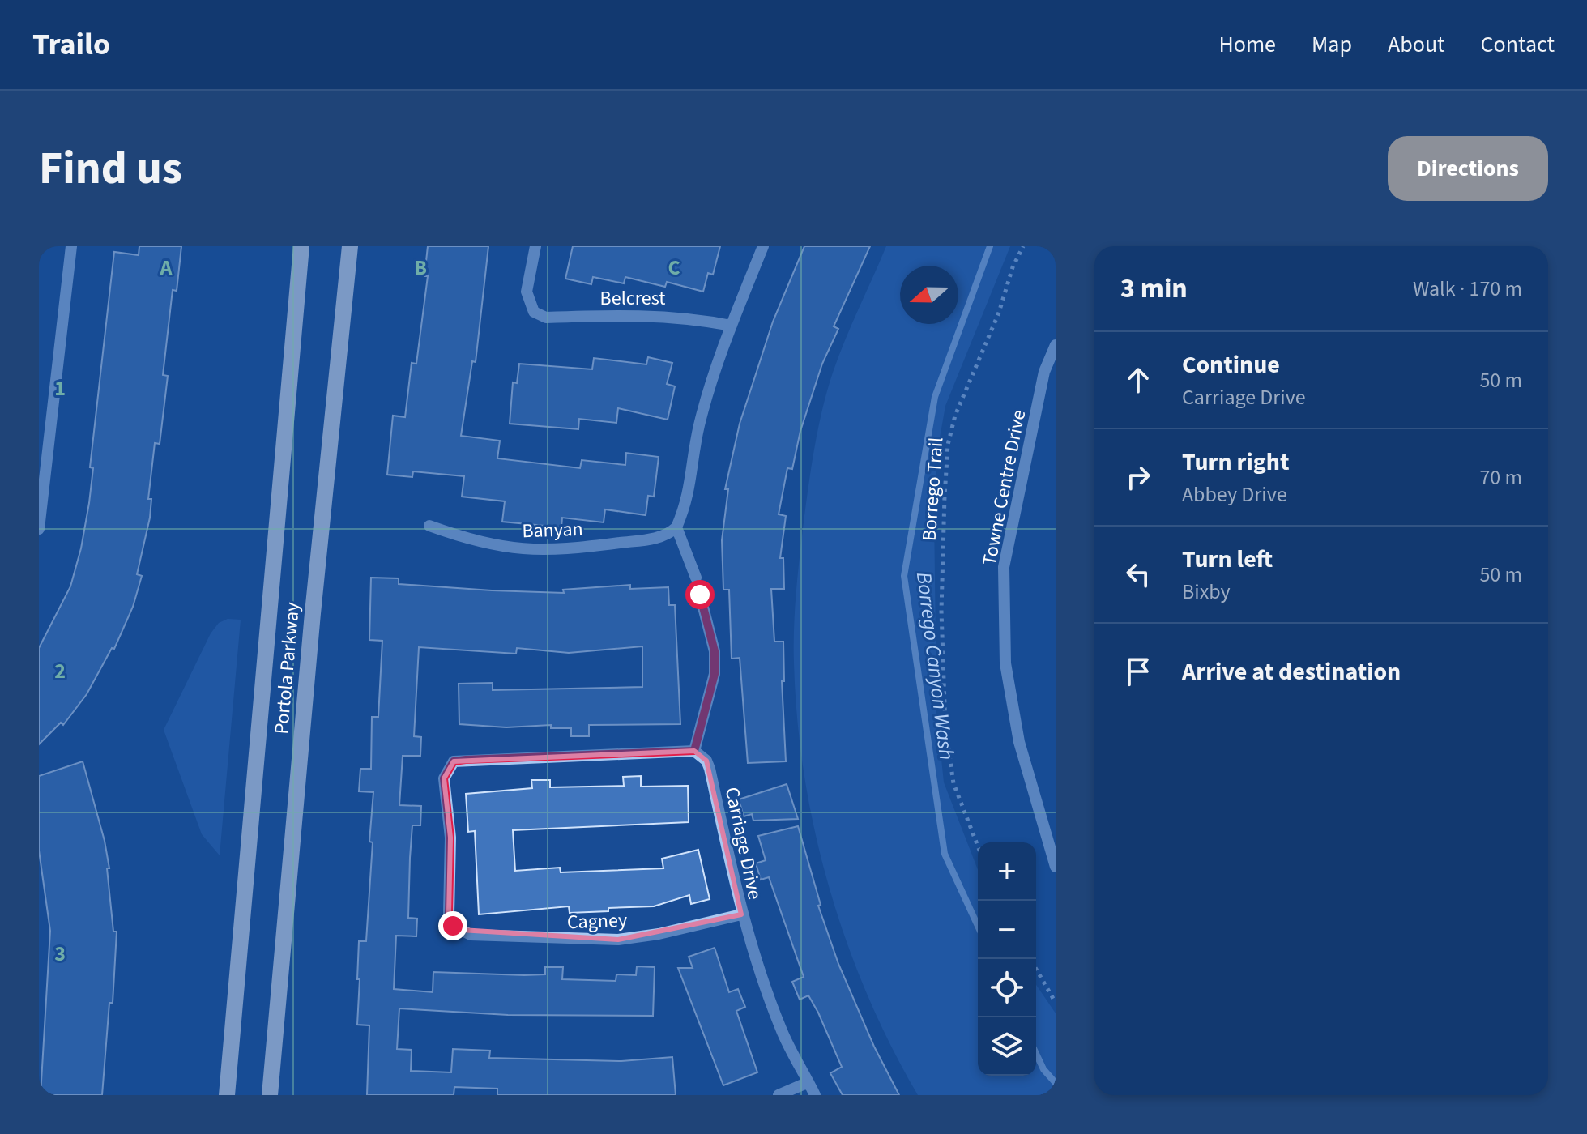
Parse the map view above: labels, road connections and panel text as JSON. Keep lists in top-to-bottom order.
{
  "streets": {
    "main road": ["Portola Parkway"],
    "street": [
      "Belcrest",
      "Towne Centre Drive",
      "Banyan",
      "Carriage Drive",
      "Cagney"
    ],
    "path": ["Borrego Trail"]
  },
  "crossings": [
    ["Carriage Drive", "Cagney"]
  ],
  "water": ["Borrego Canyon Wash"],
  "north": "left",
  "page": {
    "header": "Trailo",
    "nav": [
      "Home",
      "Map",
      "About",
      "Contact"
    ],
    "buttons": "Directions",
    "title": "Find us",
    "heading": ["3 min", "Walk · 170 m"],
    "list": [
      ["Continue", "Carriage Drive", "50 m"],
      ["Turn right", "Abbey Drive", "70 m"],
      ["Turn left", "Bixby", "50 m"],
      "Arrive at destination"
    ],
    "map_buttons": ["+", "−"]
  },
  "grid": {
    "columns": ["A", "B", "C"],
    "rows": ["1", "2", "3"]
  }
}
